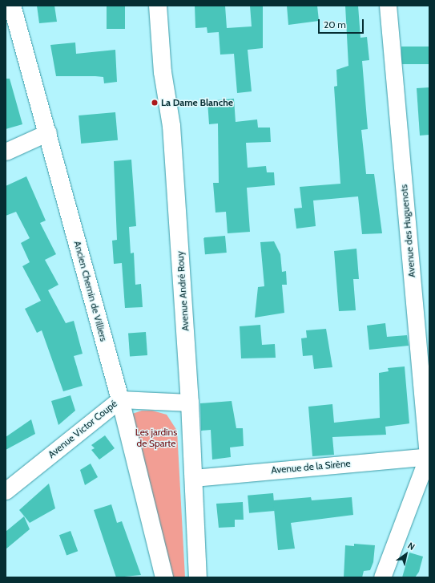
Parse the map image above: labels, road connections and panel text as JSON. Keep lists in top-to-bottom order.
{
  "streets": {
    "street": [
      "Avenue des Huguenots",
      "Ancien Chemin de Villiers",
      "Avenue André Rouy",
      "Avenue Victor Coupé",
      "Avenue de la Sirène"
    ]
  },
  "crossings": [
    ["Avenue des Huguenots", "Avenue de la Sirène"],
    ["Ancien Chemin de Villiers", "Avenue Victor Coupé"],
    ["Avenue André Rouy", "Avenue Victor Coupé"],
    ["Avenue André Rouy", "Avenue de la Sirène"]
  ],
  "parks": ["Les jardins de Sparte"],
  "places": ["La Dame Blanche"],
  "scale_bar": "20 m",
  "north": "top right"
}
